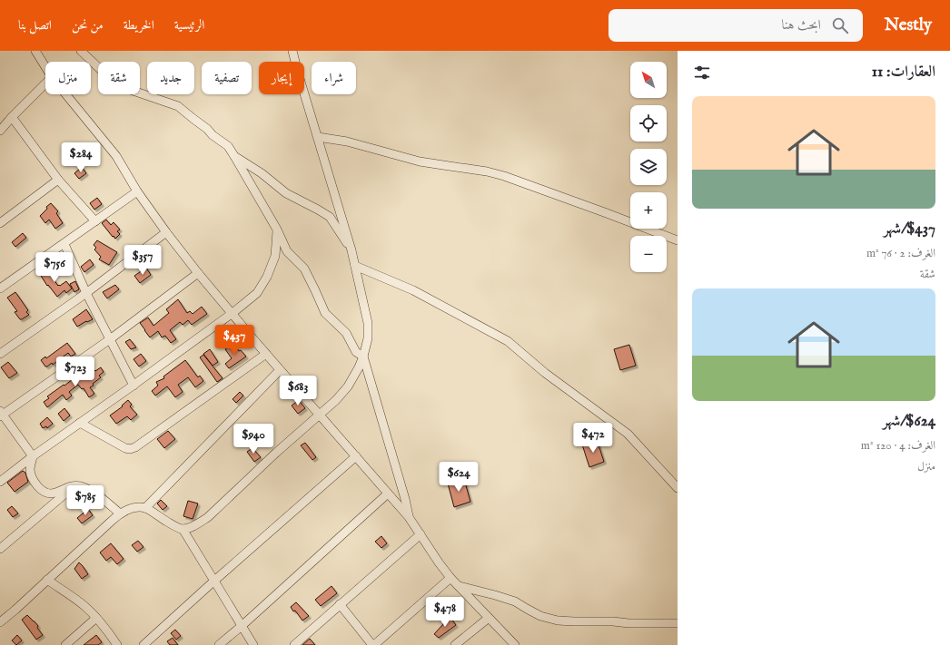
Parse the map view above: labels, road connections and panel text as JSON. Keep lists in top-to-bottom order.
{
  "north": "top left",
  "page": {
    "header": "Nestly",
    "search": "ابحث هنا",
    "nav": [
      "الرئيسية",
      "الخريطة",
      "من نحن",
      "اتصل بنا"
    ],
    "heading": "العقارات: 11",
    "map_buttons": ["+", "−"],
    "chip": [
      "شراء",
      "إيجار",
      "تصفية",
      "جديد",
      "شقة",
      "منزل"
    ],
    "list": [
      {
        "name": "$437/شهر",
        "note": "الغرف: 2 · 76 m² · شقة"
      },
      {
        "name": "$624/شهر",
        "note": "الغرف: 4 · 120 m² · منزل"
      }
    ],
    "price": [
      "$284",
      "$357",
      "$756",
      "$437",
      "$723",
      "$683",
      "$472",
      "$940",
      "$624",
      "$785",
      "$478"
    ]
  }
}
